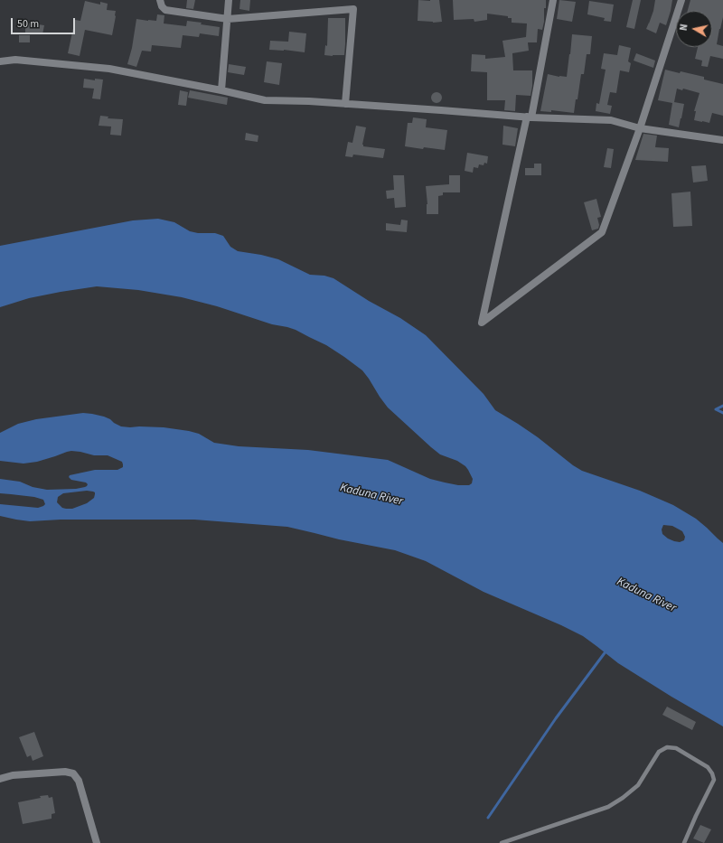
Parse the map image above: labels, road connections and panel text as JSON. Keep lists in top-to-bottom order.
{
  "water": ["Kaduna River"],
  "scale_bar": "50 m",
  "north": "left"
}
